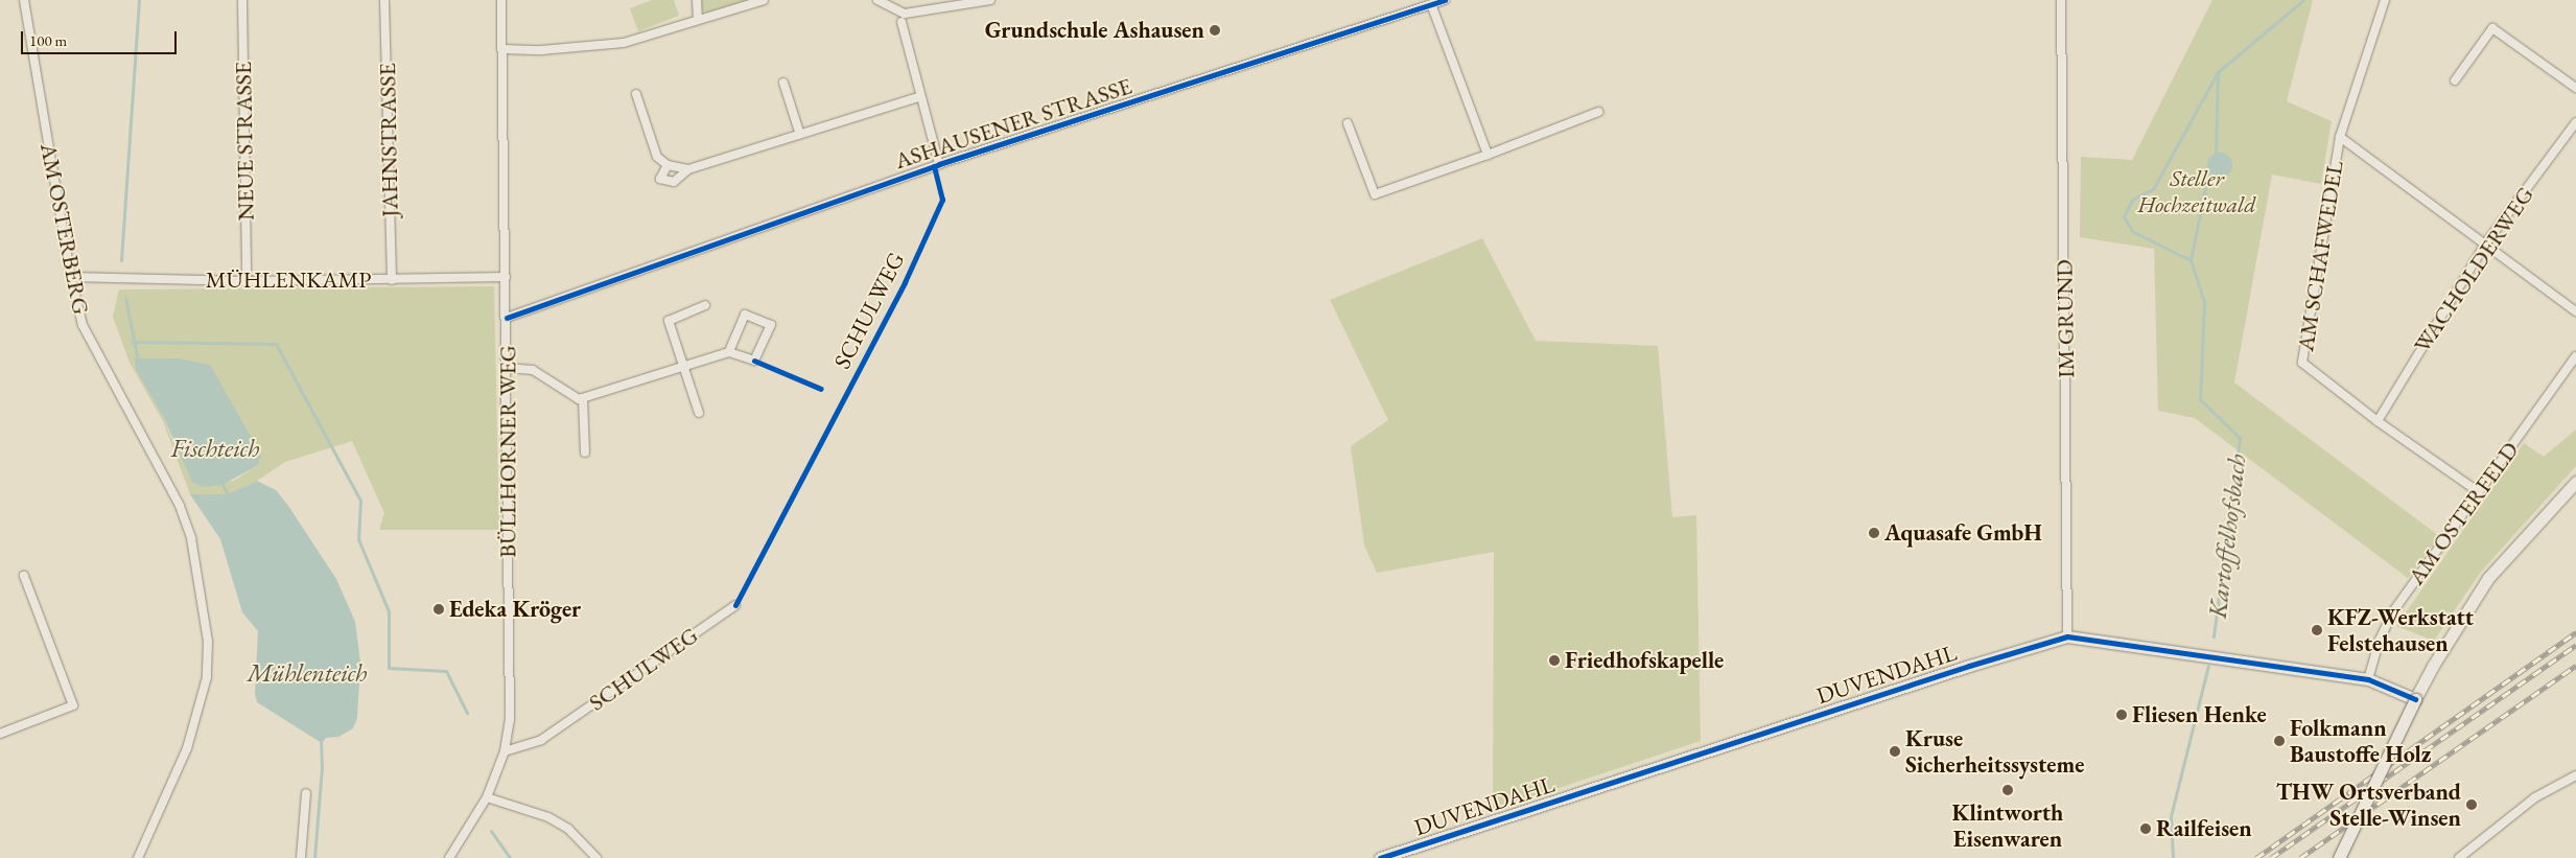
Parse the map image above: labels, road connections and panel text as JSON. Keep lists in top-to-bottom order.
{
  "streets": {
    "street": [
      "ASHAUSENER STRASSE",
      "JAHNSTRASSE",
      "NEUE STRASSE",
      "AM OSTERBERG",
      "AM SCHAFWEDEL",
      "WACHOLDERWEG",
      "MÜHLENKAMP",
      "SCHULWEG",
      "IM GRUND",
      "BÜLLHORNER WEG",
      "AM OSTERFELD",
      "DUVENDAHL"
    ]
  },
  "crossings": [
    ["ASHAUSENER STRASSE", "BÜLLHORNER WEG"],
    ["JAHNSTRASSE", "MÜHLENKAMP"],
    ["NEUE STRASSE", "MÜHLENKAMP"],
    ["AM OSTERBERG", "MÜHLENKAMP"],
    ["AM SCHAFWEDEL", "WACHOLDERWEG"],
    ["AM SCHAFWEDEL", "AM OSTERFELD"],
    ["MÜHLENKAMP", "BÜLLHORNER WEG"],
    ["SCHULWEG", "BÜLLHORNER WEG"],
    ["IM GRUND", "DUVENDAHL"],
    ["AM OSTERFELD", "DUVENDAHL"]
  ],
  "water": ["Fischteich", "Kartoffelhofsbach", "Mühlenteich"],
  "parks": ["Steller Hochzeitwald"],
  "places": [
    "Grundschule Ashausen",
    "Aquasafe GmbH",
    "Edeka Kröger",
    "KFZ-Werkstatt Felstehausen",
    "Friedhofskapelle",
    "Fliesen Henke",
    "Folkmann Baustoffe Holz",
    "Kruse Sicherheitssysteme",
    "Klintworth Eisenwaren",
    "THW Ortsverband Stelle-Winsen",
    "Railfeisen"
  ],
  "scale_bar": "100 m"
}
